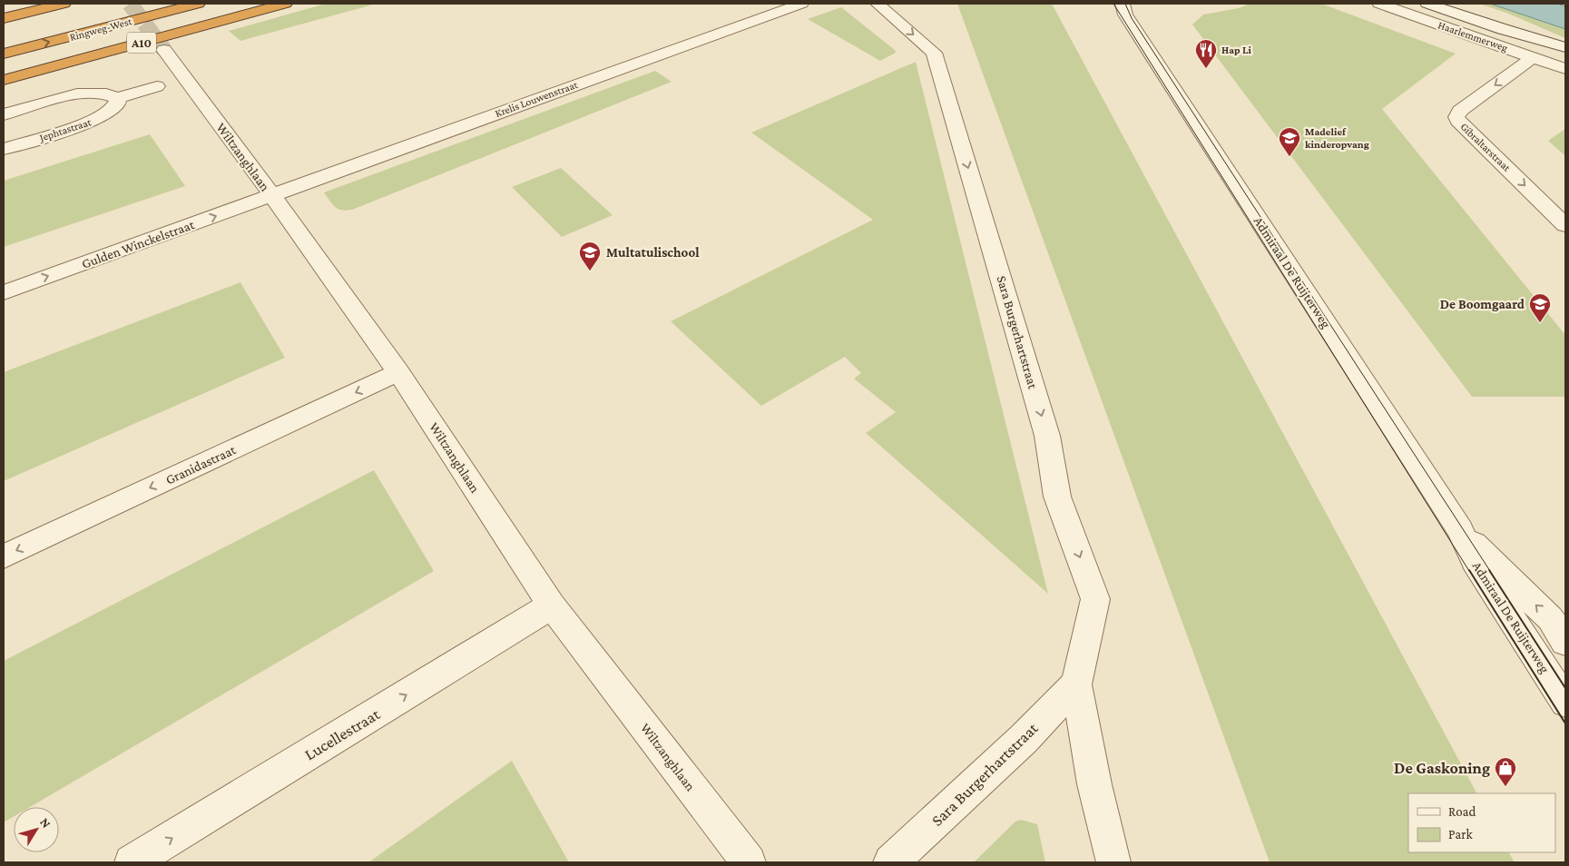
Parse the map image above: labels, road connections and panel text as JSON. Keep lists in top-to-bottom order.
{
  "streets": {
    "highway": ["Ringweg-West", "A10"],
    "street": [
      "Haarlemmerweg",
      "Krelis Louwenstraat",
      "Jephtastraat",
      "Gibraltarstraat",
      "Wiltzanghlaan",
      "Gulden Winckelstraat",
      "Admiraal De Ruijterweg",
      "Sara Burgerhartstraat",
      "Granidastraat",
      "Lucellestraat"
    ]
  },
  "crossings": [
    ["Haarlemmerweg", "Gibraltarstraat"],
    ["Krelis Louwenstraat", "Wiltzanghlaan"],
    ["Krelis Louwenstraat", "Gulden Winckelstraat"],
    ["Wiltzanghlaan", "Gulden Winckelstraat"],
    ["Wiltzanghlaan", "Granidastraat"],
    ["Wiltzanghlaan", "Lucellestraat"]
  ],
  "one_way": ["Sara Burgerhartstraat", "Granidastraat", "Lucellestraat"],
  "places": {
    "restaurant": ["Hap Li"],
    "school or university": ["Madelief kinderopvang", "Multatulischool", "De Boomgaard"],
    "shop": ["De Gaskoning"]
  },
  "legend": ["Road", "Park"],
  "north": "top right"
}
